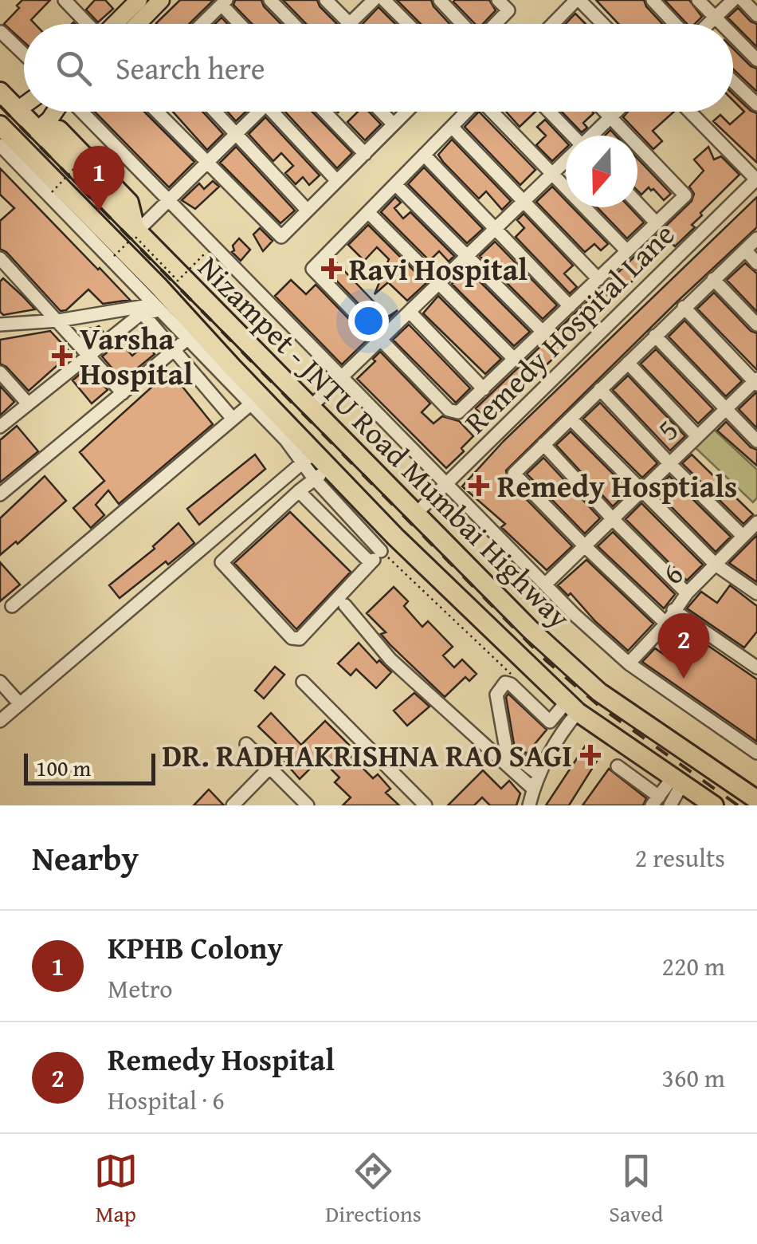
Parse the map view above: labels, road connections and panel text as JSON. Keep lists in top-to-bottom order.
{
  "streets": {
    "highway": ["Nizampet - JNTU Road Mumbai Highway"],
    "street": ["Remedy Hospital Lane", "5", "6"]
  },
  "crossings": [
    ["Remedy Hospital Lane", "Nizampet - JNTU Road Mumbai Highway"]
  ],
  "places": {
    "health": [
      "Ravi Hospital",
      "Varsha Hospital",
      "Remedy Hosptials",
      "DR. RADHAKRISHNA RAO SAGI"
    ]
  },
  "scale_bar": "100 m",
  "north": "bottom",
  "page": {
    "search": "Search here",
    "pins": ["1", "2"],
    "scale": "100 m",
    "heading": ["Nearby", "2 results"],
    "list": [
      {
        "mark": "1",
        "name": "KPHB Colony",
        "note": "Metro",
        "value": "220 m"
      },
      {
        "mark": "2",
        "name": "Remedy Hospital",
        "note": "Hospital · 6",
        "value": "360 m"
      }
    ],
    "nav": ["Map", "Directions", "Saved"]
  }
}
